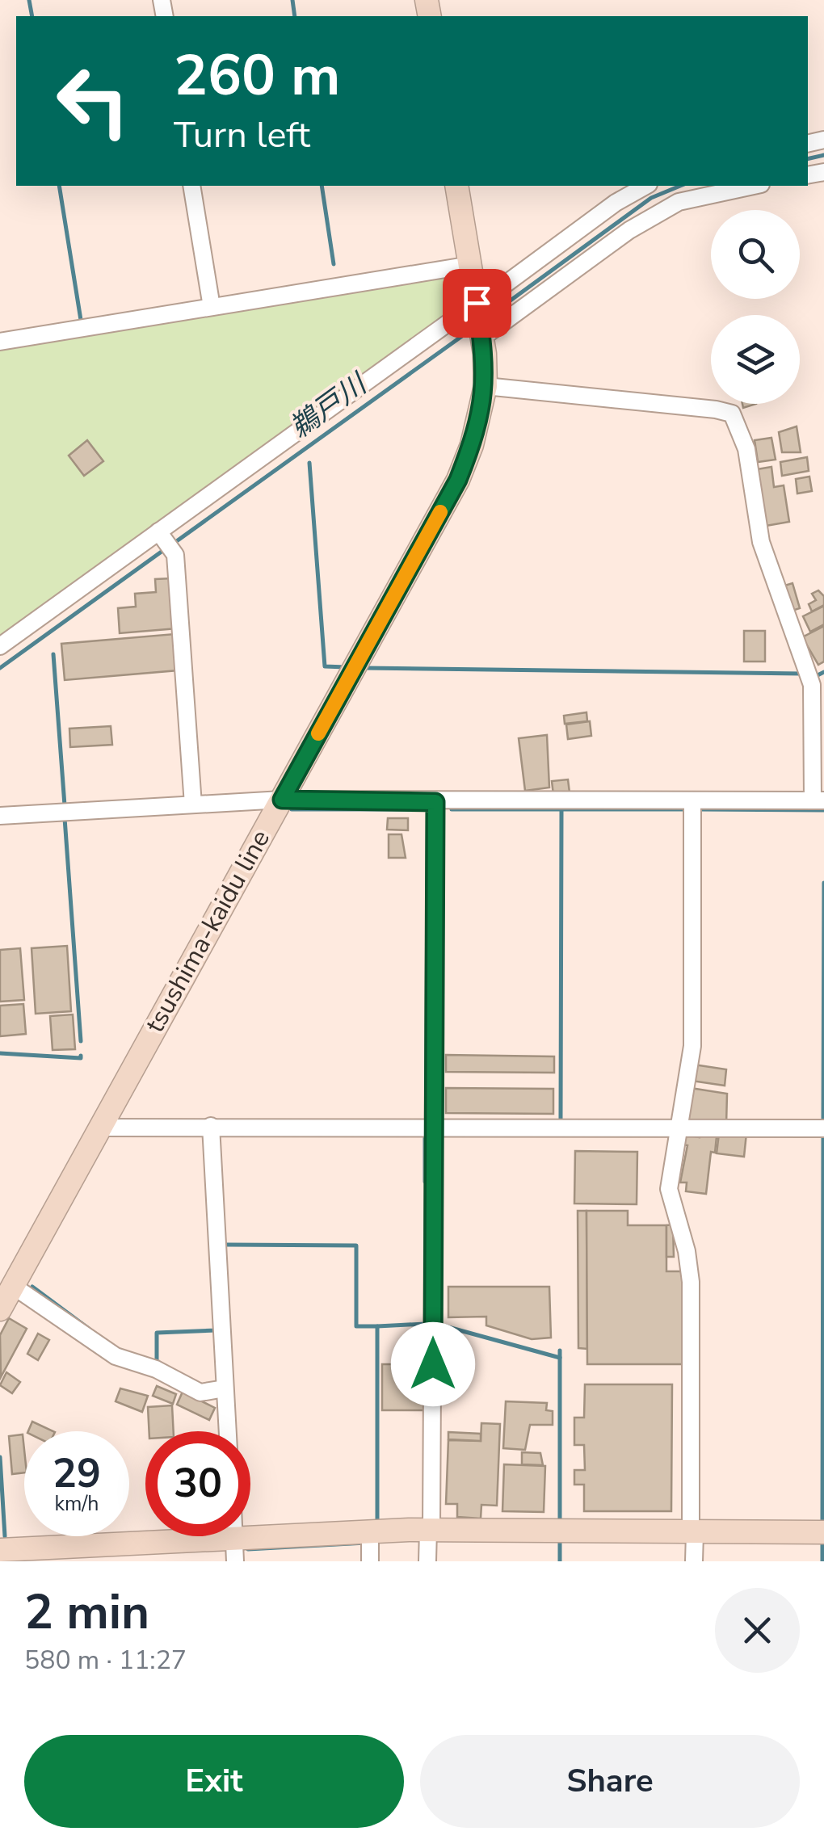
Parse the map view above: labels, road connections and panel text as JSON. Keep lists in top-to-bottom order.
{
  "streets": {
    "main road": ["tsushima-kaidu line"]
  },
  "water": ["鵜戸川"],
  "page": {
    "turn": ["260 m", "Turn left"],
    "speed": "29 km/h",
    "limit": "30",
    "heading": ["2 min", "580 m · 11:27"],
    "buttons": ["Exit", "Share"]
  }
}
